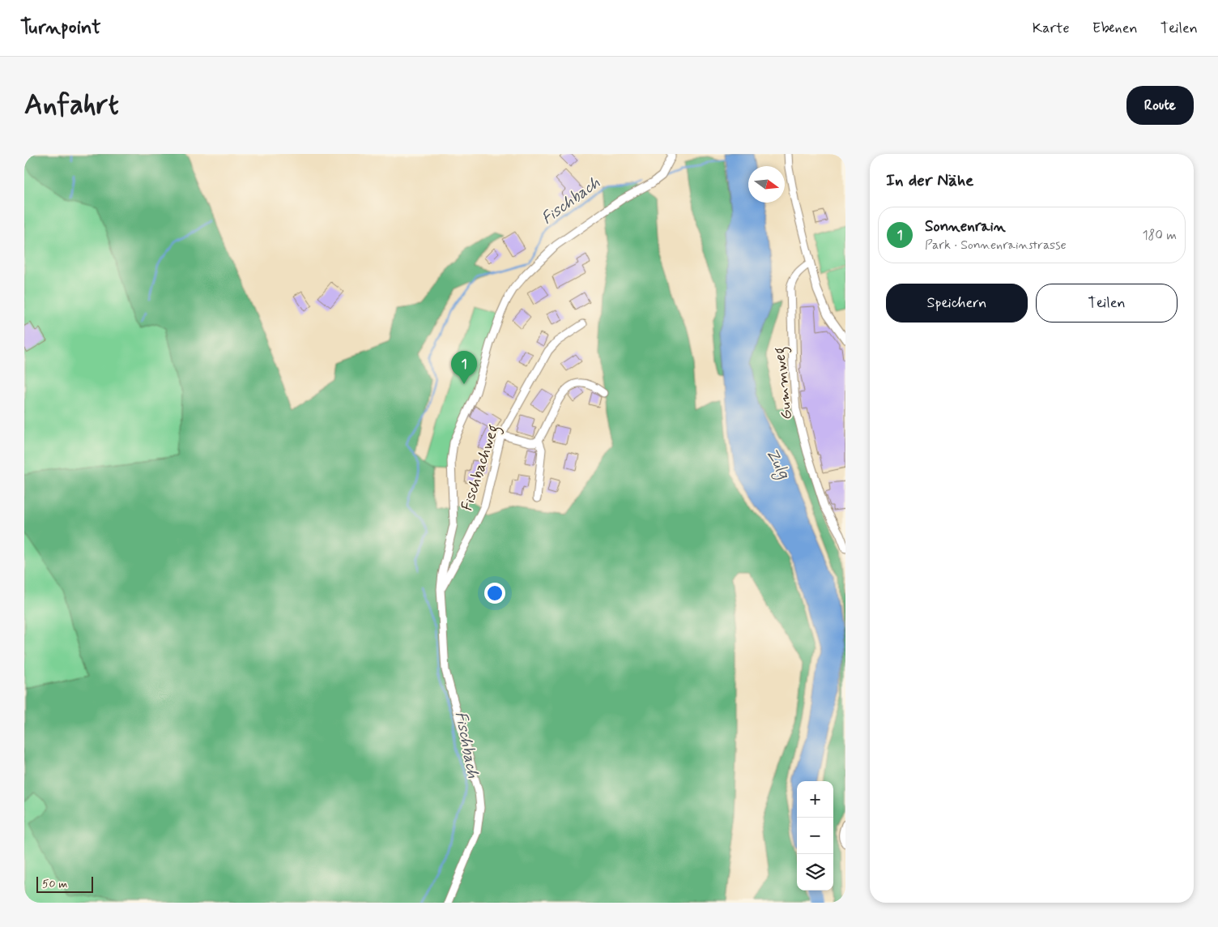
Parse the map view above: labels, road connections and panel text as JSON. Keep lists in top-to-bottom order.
{
  "streets": {
    "street": ["Gummweg", "Fischbachweg"]
  },
  "water": ["Fischbach", "Zulg"],
  "scale_bar": "50 m",
  "north": "right",
  "page": {
    "header": "Turnpoint",
    "nav": ["Karte", "Ebenen", "Teilen"],
    "buttons": [
      "Route",
      ["Speichern", "Teilen"]
    ],
    "title": "Anfahrt",
    "heading": "In der Nähe",
    "list": [
      {
        "mark": "1",
        "name": "Sonnenrain",
        "note": "Park · Sonnenrainstrasse",
        "value": "180 m"
      }
    ],
    "pins": "1",
    "map_buttons": ["+", "−"],
    "scale": "50 m"
  }
}
